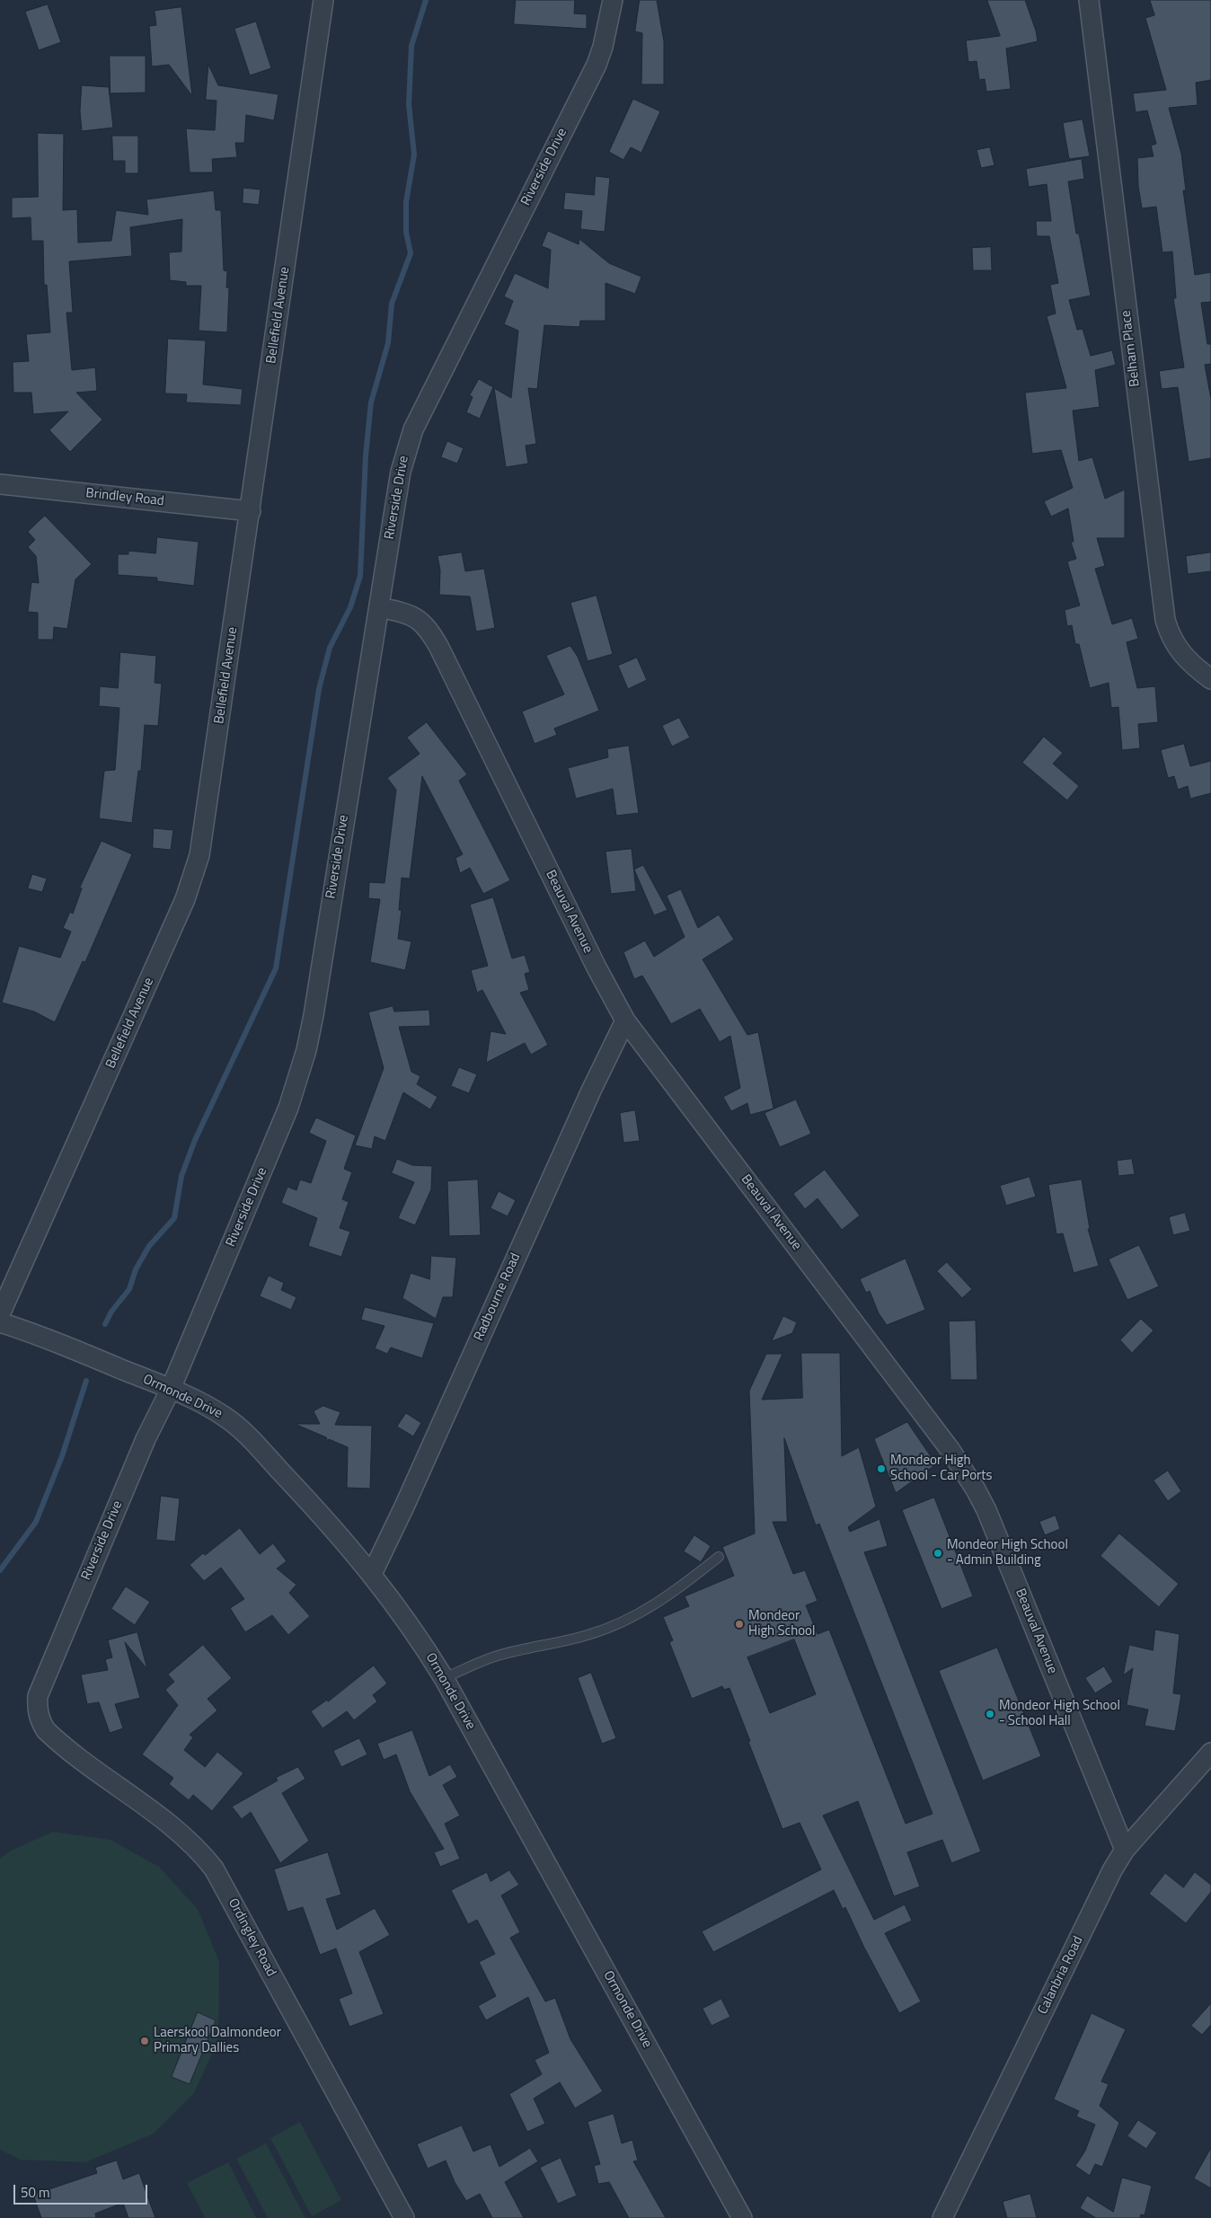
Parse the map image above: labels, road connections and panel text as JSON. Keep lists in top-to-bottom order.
{
  "streets": {
    "street": [
      "Riverside Drive",
      "Bellefield Avenue",
      "Belham Place",
      "Brindley Road",
      "Beauval Avenue",
      "Radbourne Road",
      "Ormonde Drive",
      "Ordingley Road",
      "Calanbria Road"
    ]
  },
  "crossings": [
    ["Riverside Drive", "Beauval Avenue"],
    ["Riverside Drive", "Ormonde Drive"],
    ["Riverside Drive", "Ordingley Road"],
    ["Bellefield Avenue", "Brindley Road"],
    ["Beauval Avenue", "Radbourne Road"],
    ["Beauval Avenue", "Calanbria Road"],
    ["Radbourne Road", "Ormonde Drive"]
  ],
  "places": [
    "Mondeor High School - Car Ports",
    "Mondeor High School - Admin Building",
    "Mondeor High School",
    "Mondeor High School - School Hall",
    "Laerskool Dalmondeor Primary Dallies"
  ],
  "scale_bar": "50 m"
}
